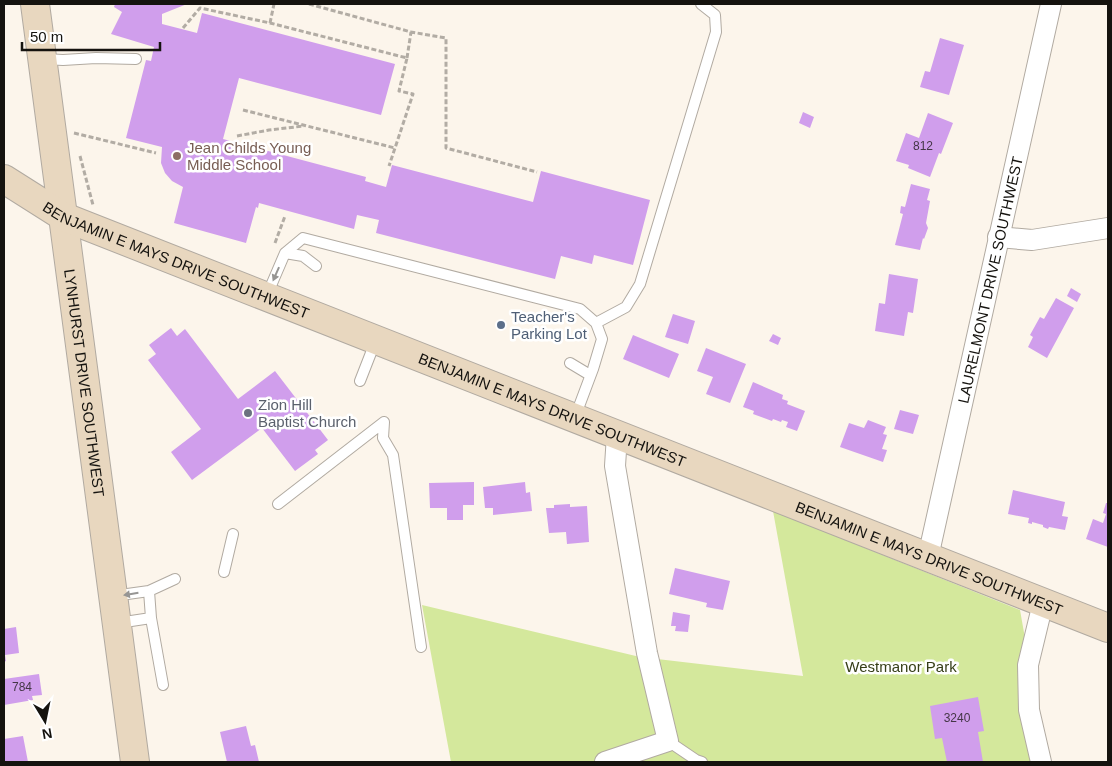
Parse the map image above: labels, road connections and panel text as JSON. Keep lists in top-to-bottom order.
{
  "streets": {
    "street": ["BENJAMIN E MAYS DRIVE SOUTHWEST", "LAURELMONT DRIVE SOUTHWEST", "LYNHURST DRIVE SOUTHWEST"]
  },
  "crossings": [
    ["BENJAMIN E MAYS DRIVE SOUTHWEST", "LAURELMONT DRIVE SOUTHWEST"],
    ["BENJAMIN E MAYS DRIVE SOUTHWEST", "LYNHURST DRIVE SOUTHWEST"]
  ],
  "parks": ["Westmanor Park"],
  "places": ["Jean Childs Young Middle School", "Teacher's Parking Lot", "Zion Hill Baptist Church"],
  "house_numbers": ["812", "784", "3240"],
  "scale_bar": "50 m",
  "north": "bottom"
}
